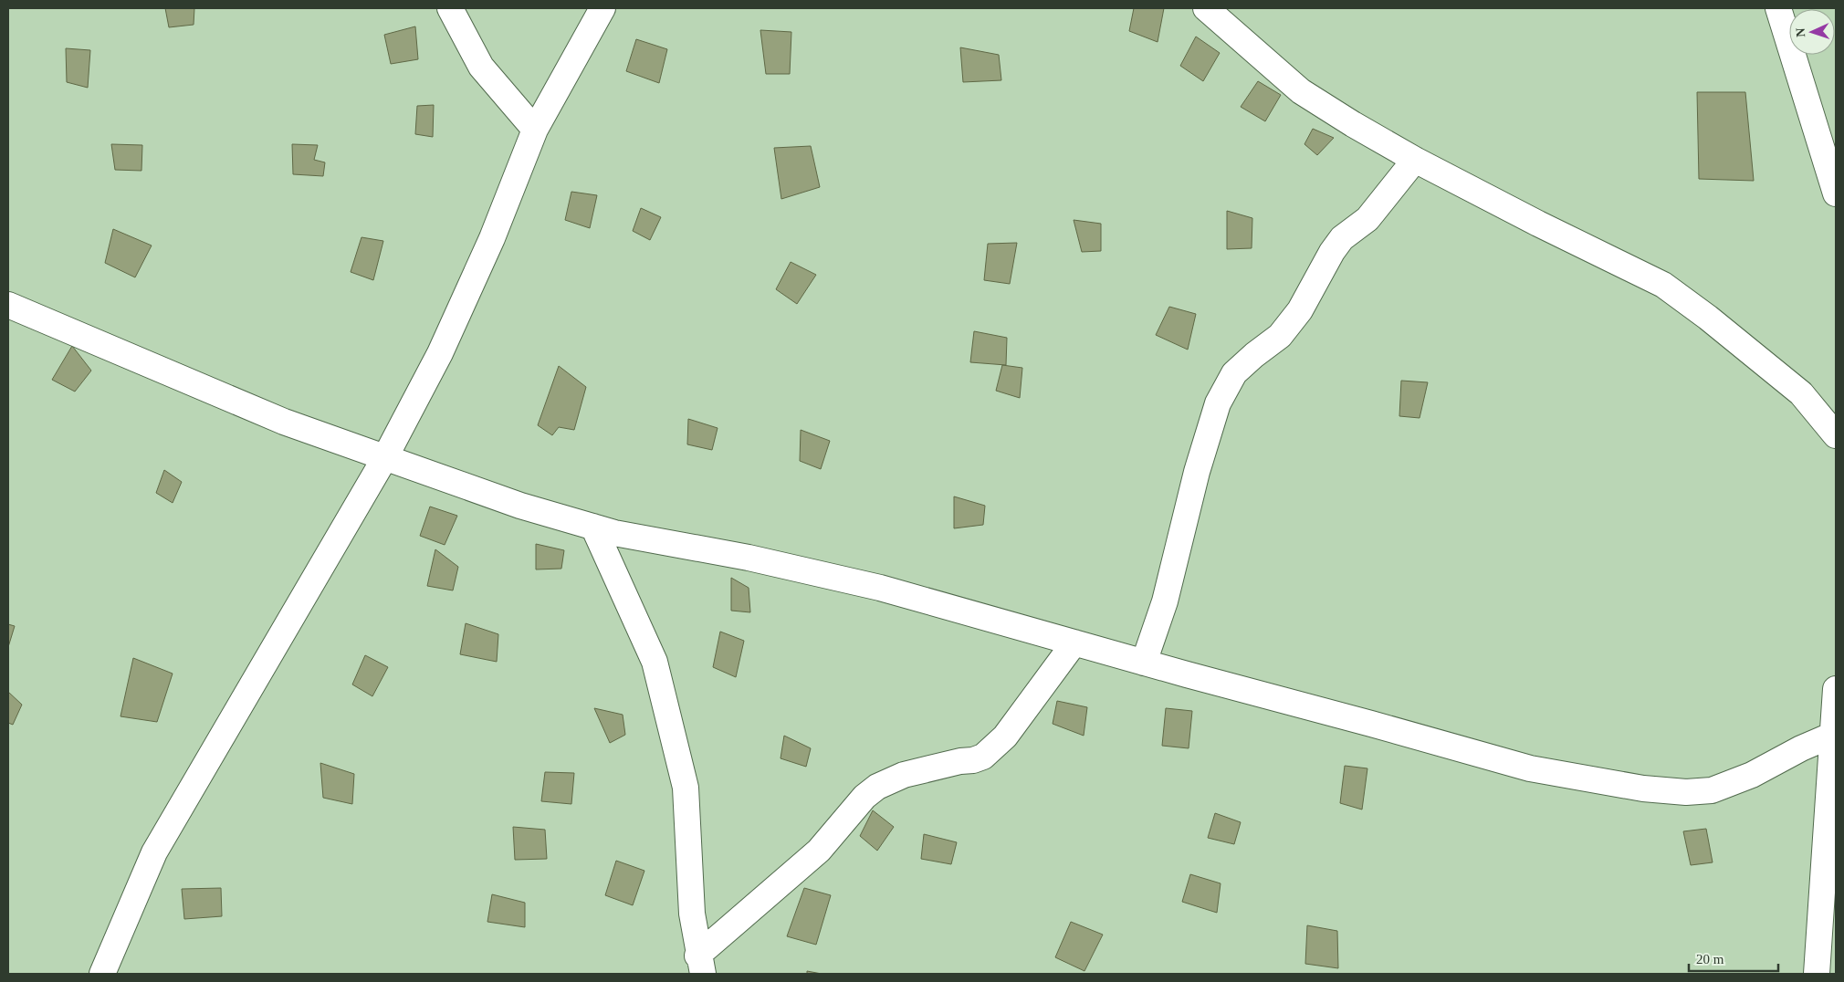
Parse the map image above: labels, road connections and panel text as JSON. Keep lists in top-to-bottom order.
{
  "scale_bar": "20 m",
  "north": "left"
}
